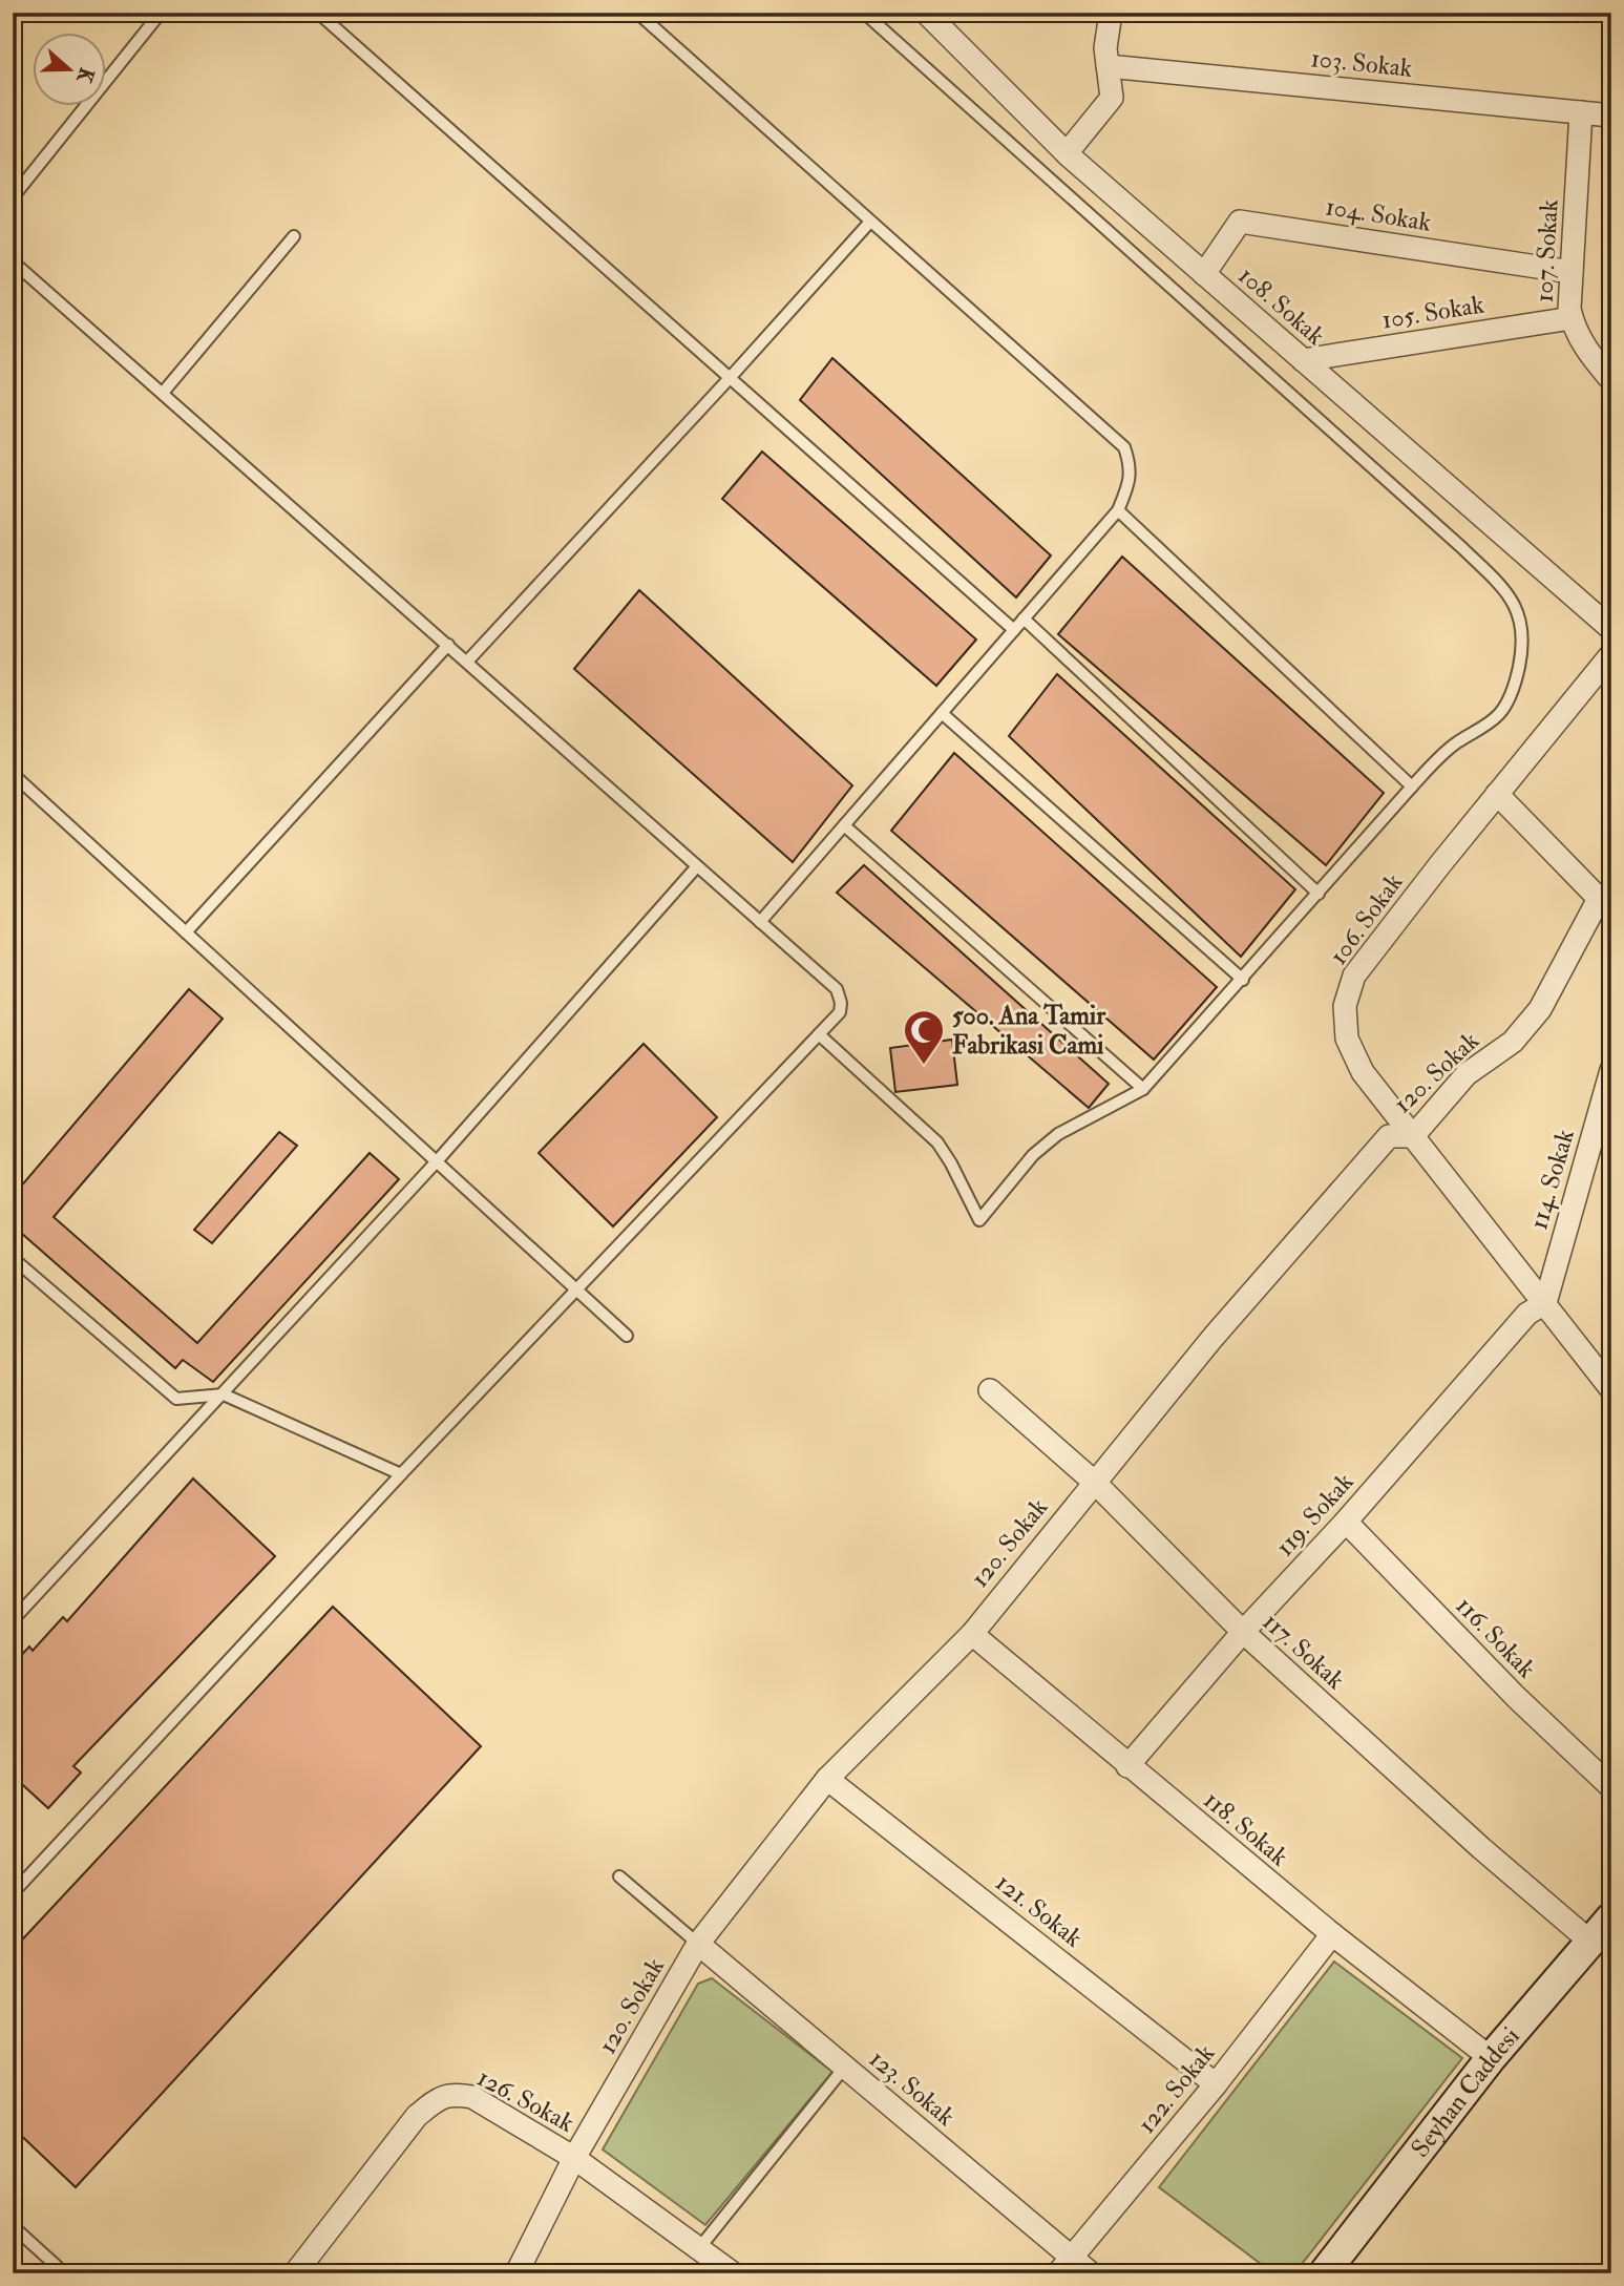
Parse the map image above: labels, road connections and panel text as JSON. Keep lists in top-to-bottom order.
{
  "streets": {
    "main road": ["Seyhan Caddesi"],
    "street": [
      "103. Sokak",
      "104. Sokak",
      "107. Sokak",
      "108. Sokak",
      "105. Sokak",
      "106. Sokak",
      "120. Sokak",
      "114. Sokak",
      "119. Sokak",
      "116. Sokak",
      "117. Sokak",
      "118. Sokak",
      "121. Sokak",
      "123. Sokak",
      "122. Sokak",
      "126. Sokak"
    ]
  },
  "crossings": [
    ["103. Sokak", "107. Sokak"],
    ["104. Sokak", "107. Sokak"],
    ["104. Sokak", "108. Sokak"],
    ["107. Sokak", "105. Sokak"],
    ["108. Sokak", "105. Sokak"],
    ["106. Sokak", "120. Sokak"],
    ["106. Sokak", "114. Sokak"],
    ["106. Sokak", "119. Sokak"],
    ["120. Sokak", "117. Sokak"],
    ["120. Sokak", "118. Sokak"],
    ["120. Sokak", "121. Sokak"],
    ["120. Sokak", "123. Sokak"],
    ["120. Sokak", "126. Sokak"],
    ["114. Sokak", "119. Sokak"],
    ["119. Sokak", "116. Sokak"],
    ["119. Sokak", "117. Sokak"],
    ["119. Sokak", "118. Sokak"],
    ["117. Sokak", "Seyhan Caddesi"],
    ["118. Sokak", "122. Sokak"],
    ["118. Sokak", "Seyhan Caddesi"],
    ["121. Sokak", "122. Sokak"],
    ["123. Sokak", "122. Sokak"]
  ],
  "places": {
    "mosque": ["500. Ana Tamir Fabrikasi Cami"]
  },
  "north": "right"
}
